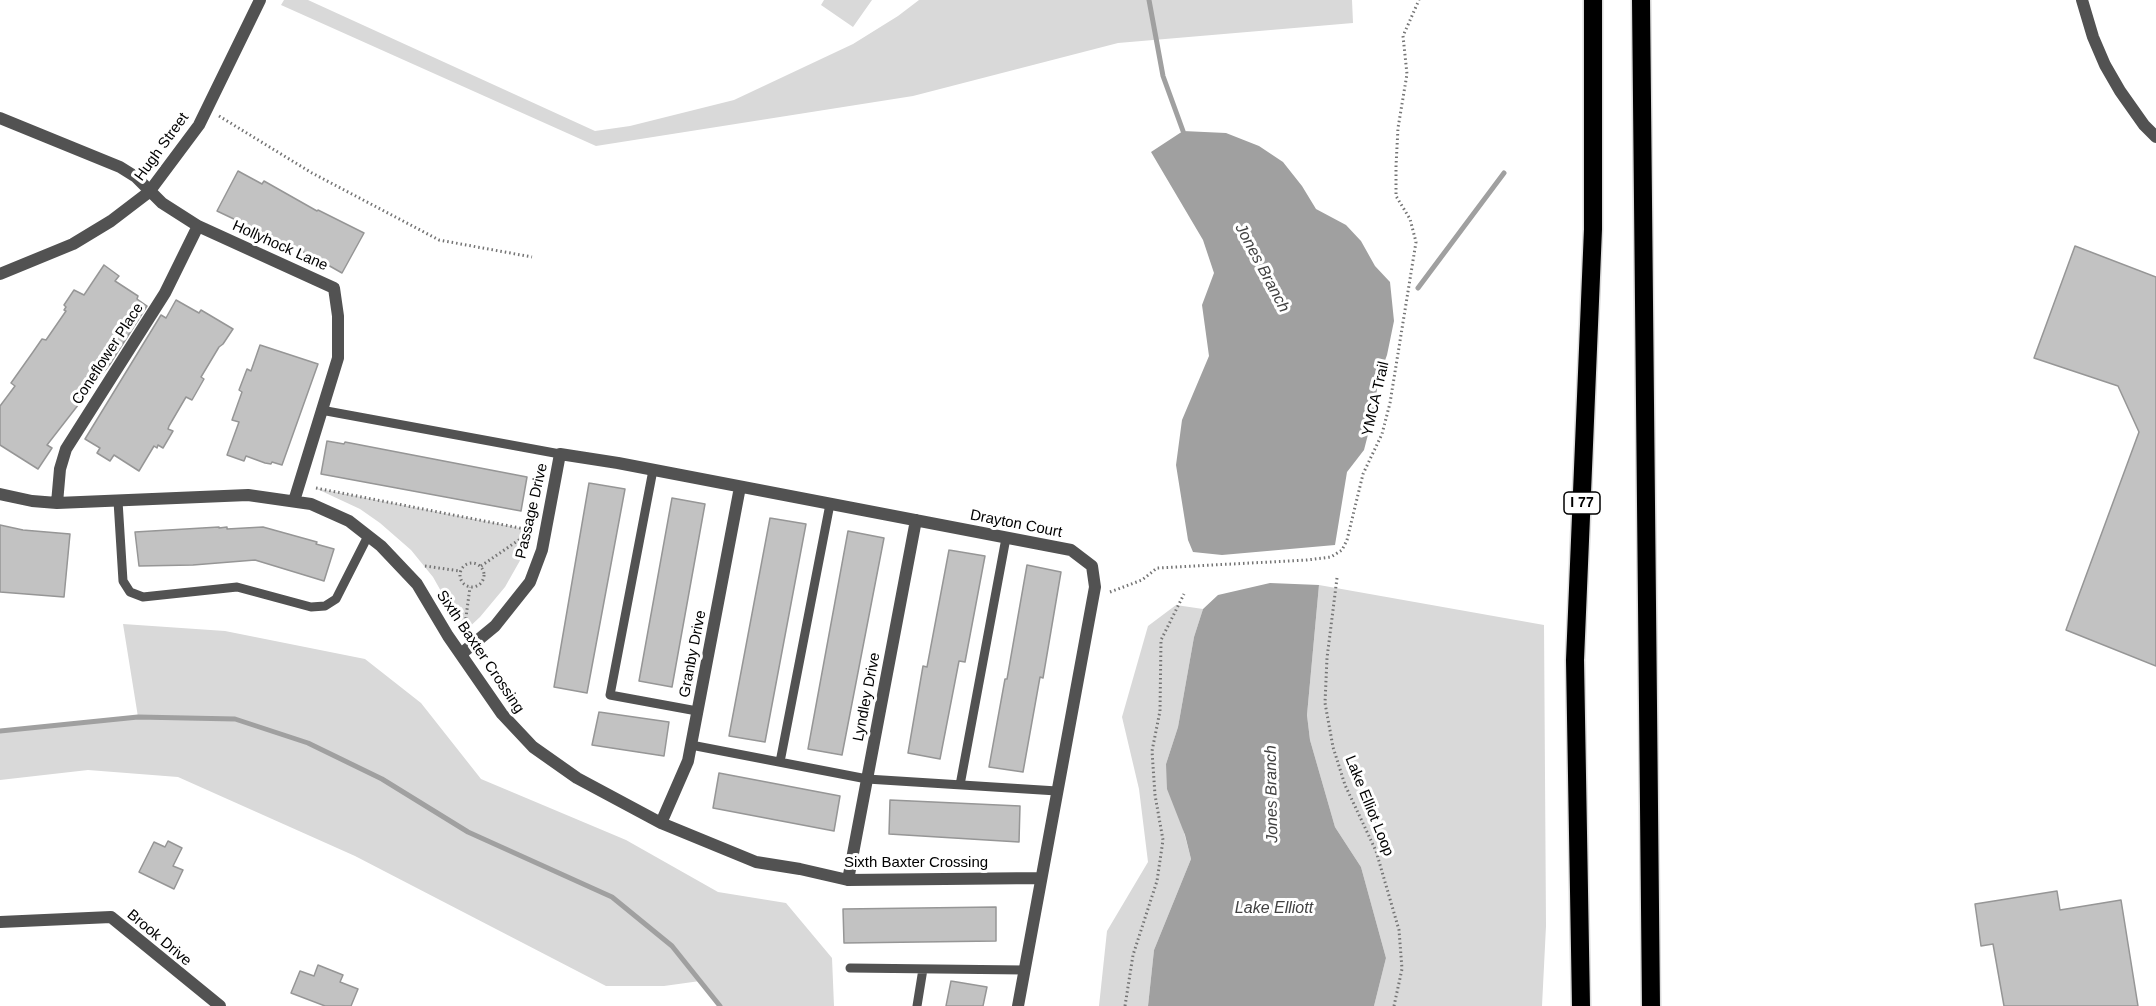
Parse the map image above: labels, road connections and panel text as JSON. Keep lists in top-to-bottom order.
{
  "streets": {
    "highway": ["I 77"],
    "street": [
      "Hugh Street",
      "Hollyhock Lane",
      "Coneflower Place",
      "Passage Drive",
      "Drayton Court",
      "Sixth Baxter Crossing",
      "Granby Drive",
      "Lyndley Drive",
      "Brook Drive"
    ],
    "path": ["YMCA Trail", "Lake Elliot Loop"]
  },
  "crossings": [
    ["Hugh Street", "Hollyhock Lane"],
    ["Hollyhock Lane", "Coneflower Place"],
    ["Hollyhock Lane", "Sixth Baxter Crossing"],
    ["Coneflower Place", "Sixth Baxter Crossing"],
    ["YMCA Trail", "Drayton Court"],
    ["Passage Drive", "Drayton Court"],
    ["Passage Drive", "Sixth Baxter Crossing"],
    ["Drayton Court", "Sixth Baxter Crossing"],
    ["Drayton Court", "Granby Drive"],
    ["Drayton Court", "Lyndley Drive"],
    ["Sixth Baxter Crossing", "Granby Drive"],
    ["Sixth Baxter Crossing", "Lyndley Drive"]
  ],
  "water": ["Jones Branch", "Lake Elliott"]
}
